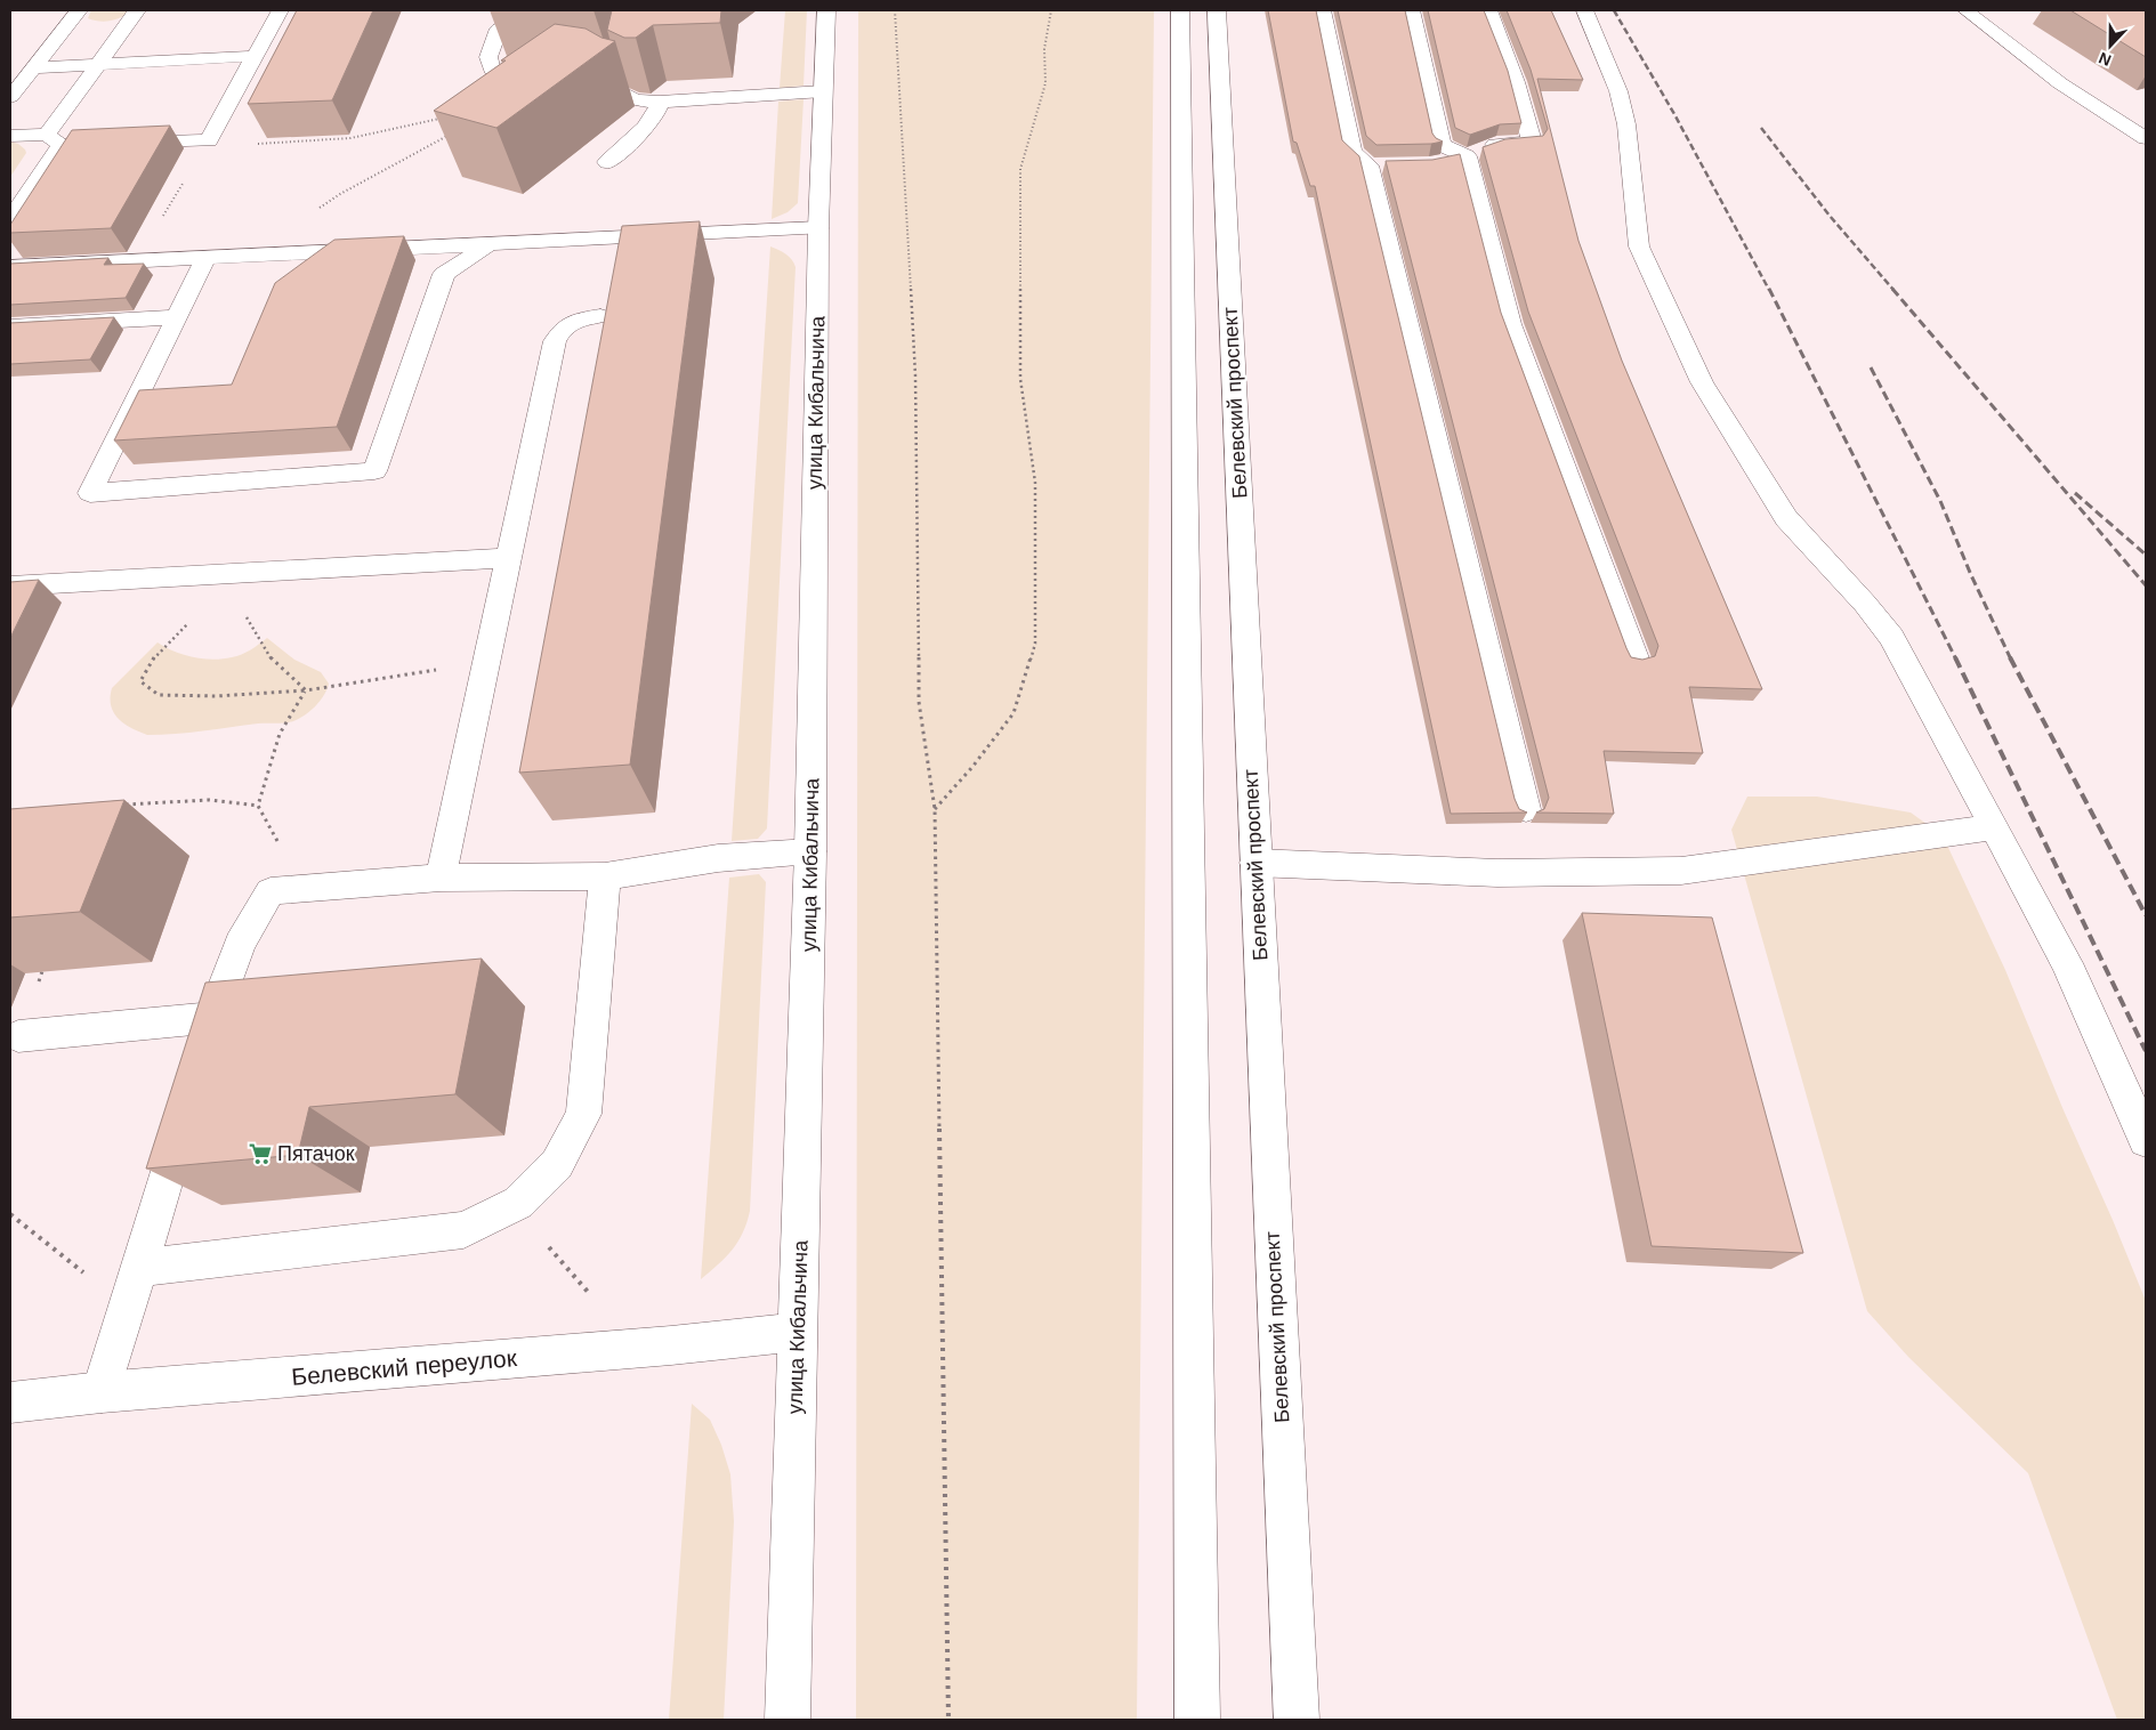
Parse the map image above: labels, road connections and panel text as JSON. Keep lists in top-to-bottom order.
{
  "streets": {
    "street": ["улица Кибальчича", "Белевский проспект", "Белевский переулок"]
  },
  "crossings": [
    ["улица Кибальчича", "Белевский переулок"]
  ],
  "places": {
    "supermarket": ["Пятачок"]
  },
  "north": "bottom"
}
